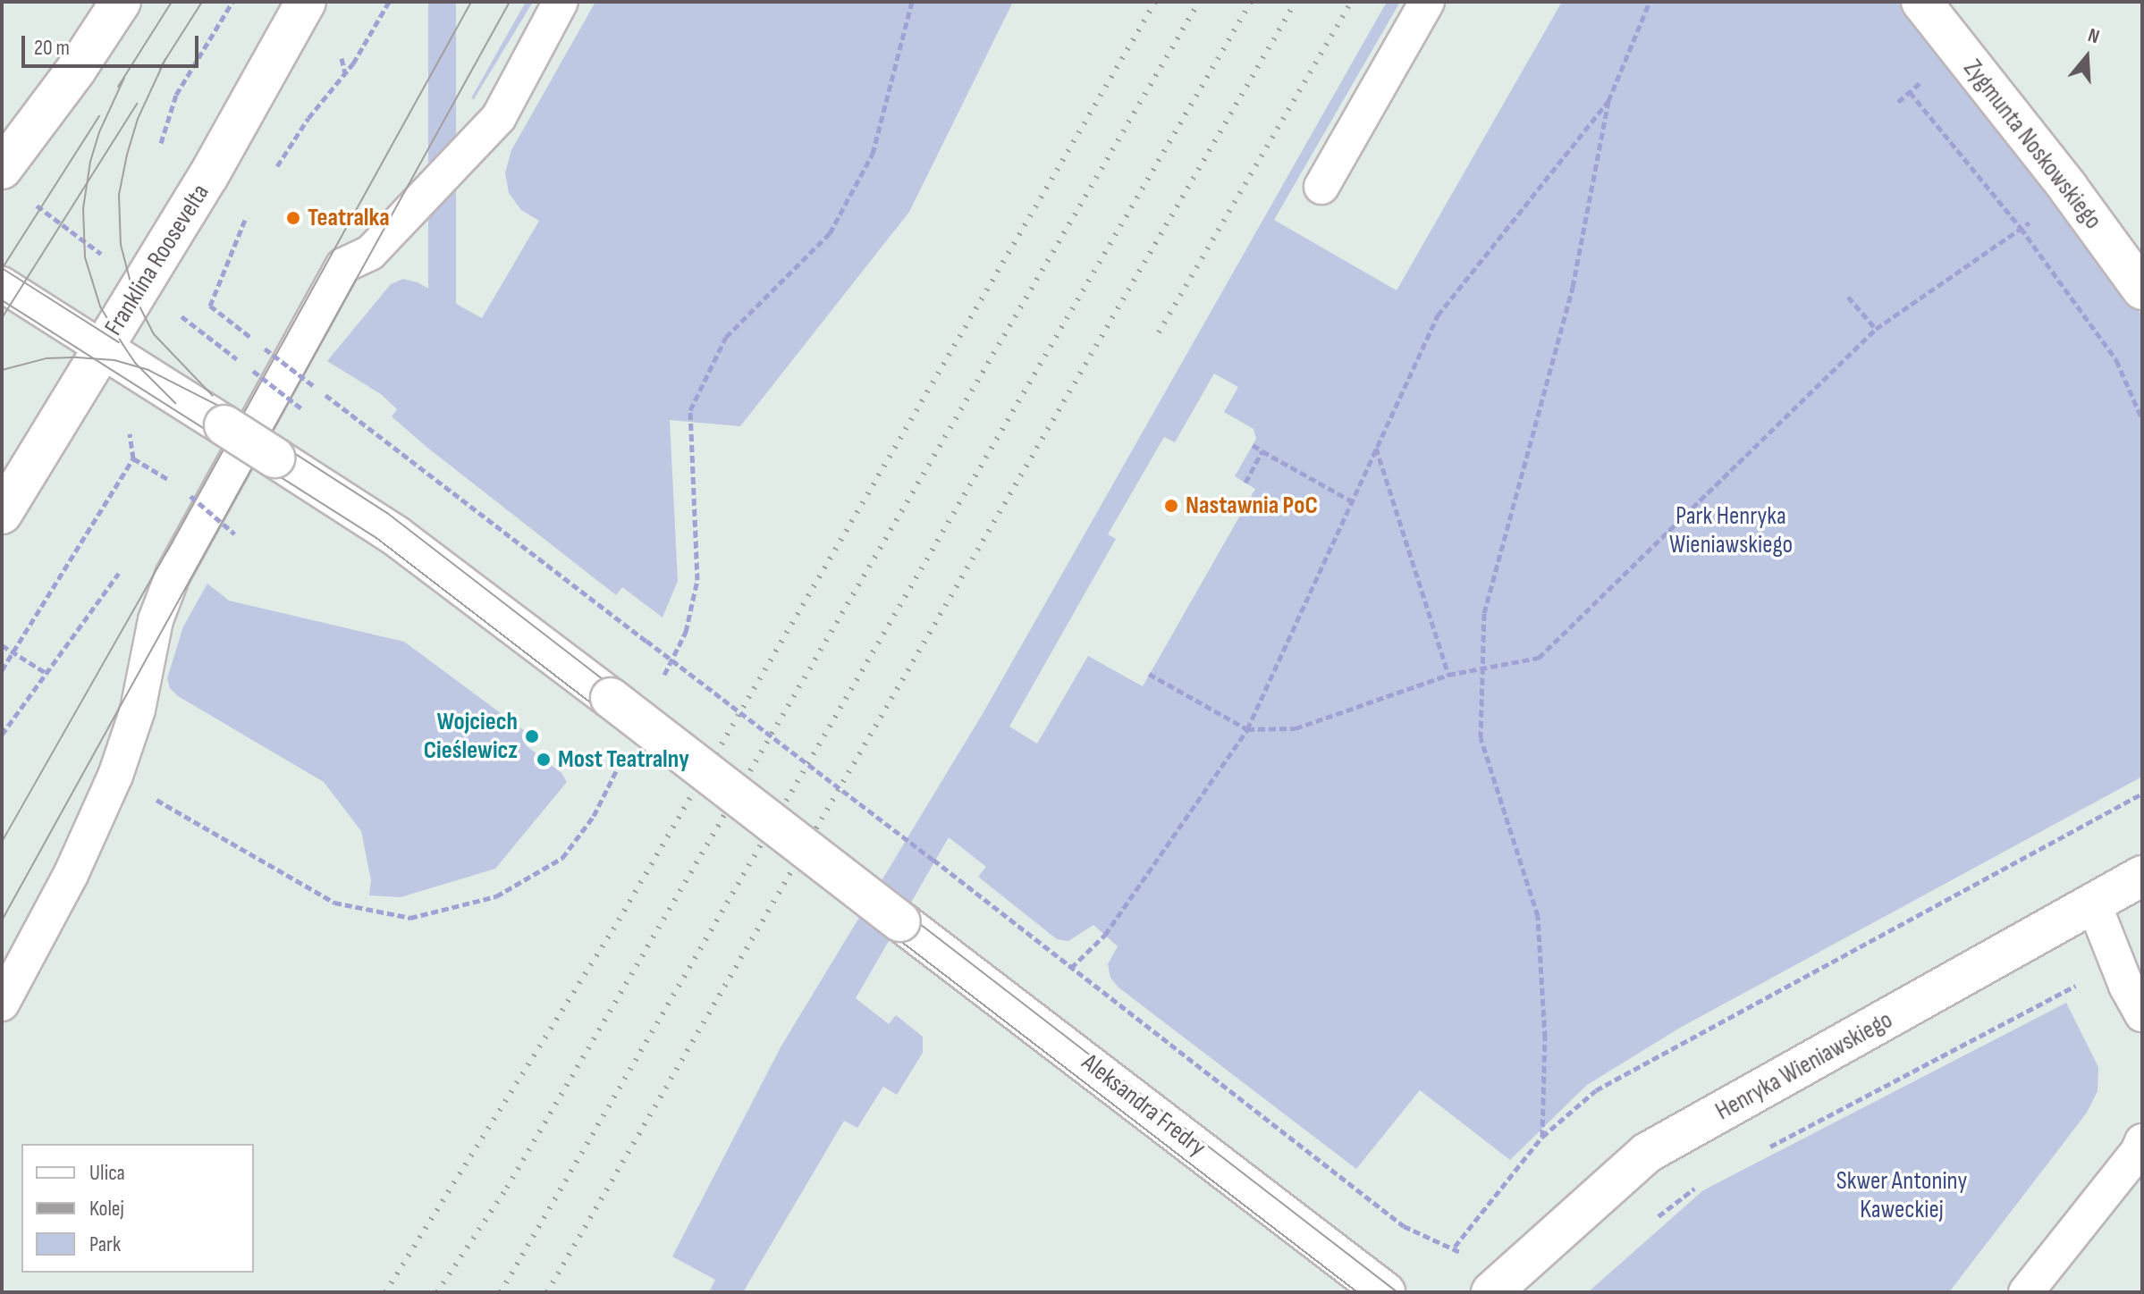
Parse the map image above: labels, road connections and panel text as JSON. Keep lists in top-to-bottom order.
{
  "streets": {
    "street": [
      "Zygmunta Noskowskiego",
      "Franklina Roosevelta",
      "Henryka Wieniawskiego",
      "Aleksandra Fredry"
    ]
  },
  "crossings": [
    ["Franklina Roosevelta", "Aleksandra Fredry"]
  ],
  "parks": ["Park Henryka Wieniawskiego", "Skwer Antoniny Kaweckiej"],
  "places": [
    "Teatralka",
    "Nastawnia PoC",
    "Wojciech Cieślewicz",
    "Most Teatralny"
  ],
  "legend": ["Ulica", "Kolej", "Park"],
  "scale_bar": "20 m",
  "north": "top"
}
